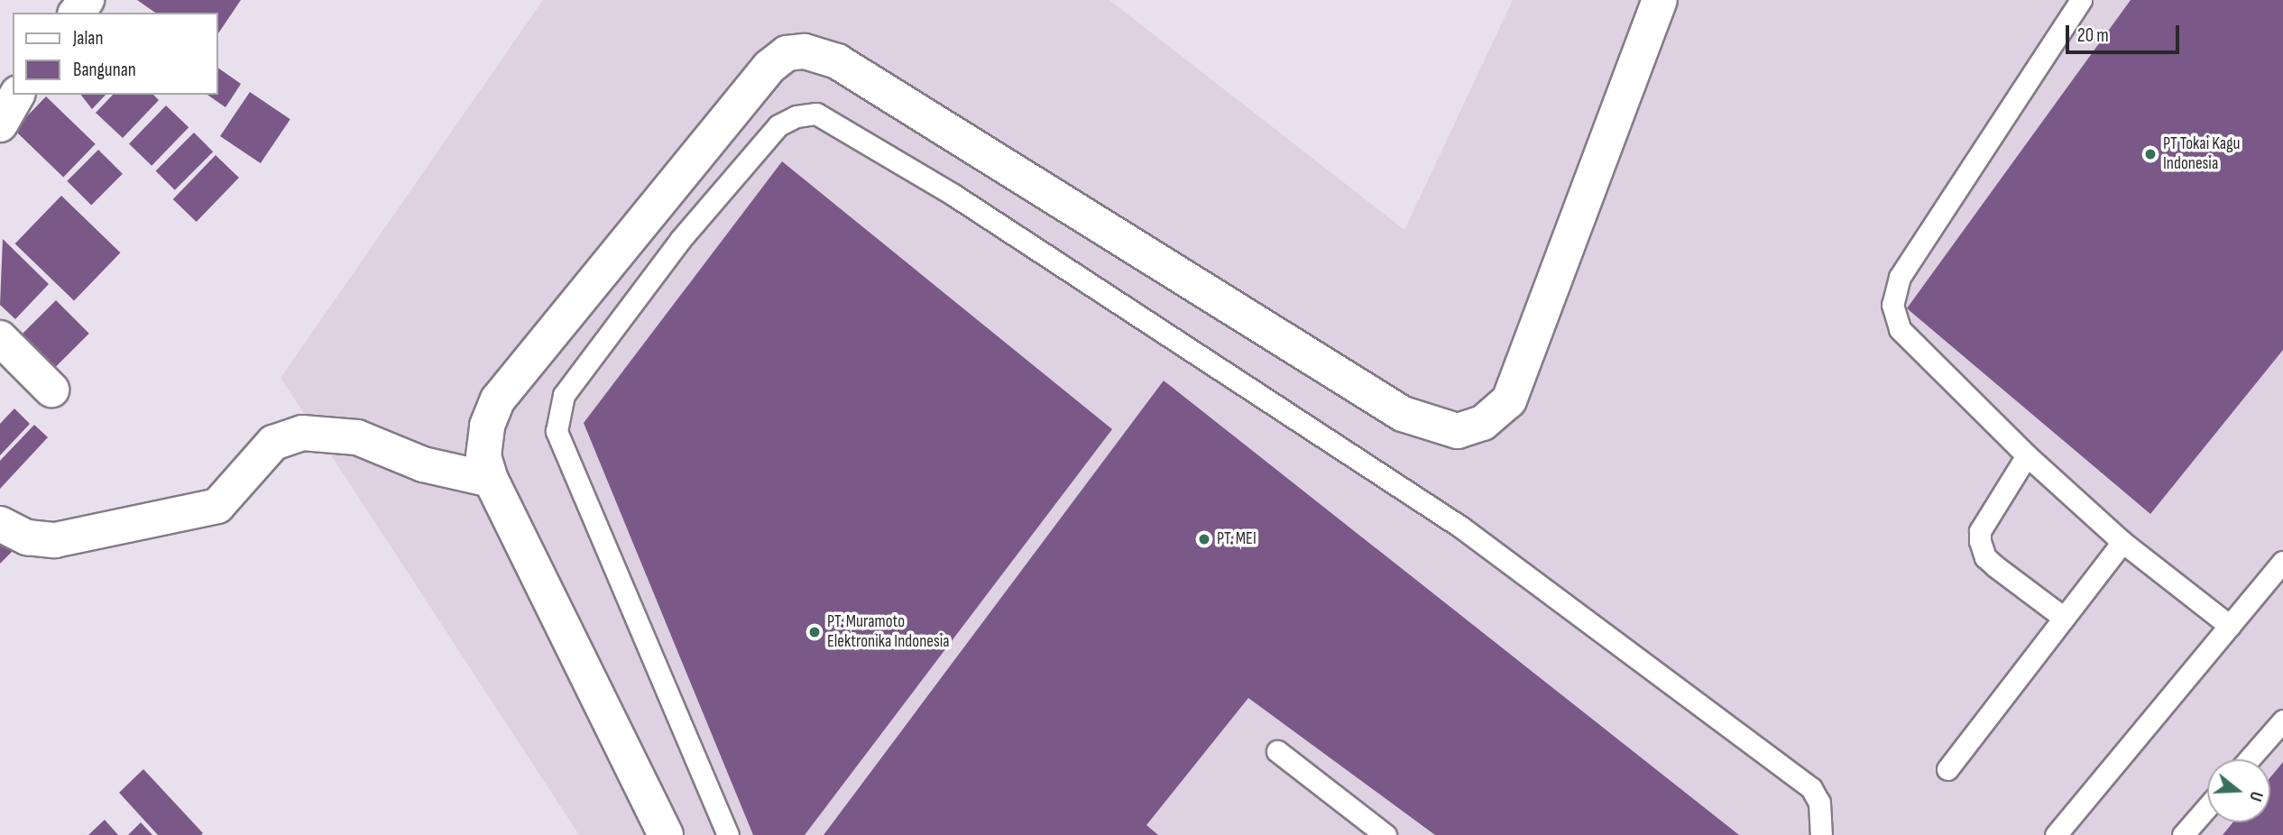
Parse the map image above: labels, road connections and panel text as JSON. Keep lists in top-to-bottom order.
{
  "places": ["PT Tokai Kagu Indonesia", "PT. MEI", "PT. Muramoto Elektronika Indonesia"],
  "legend": ["Jalan", "Bangunan"],
  "scale_bar": "20 m",
  "north": "right"
}
